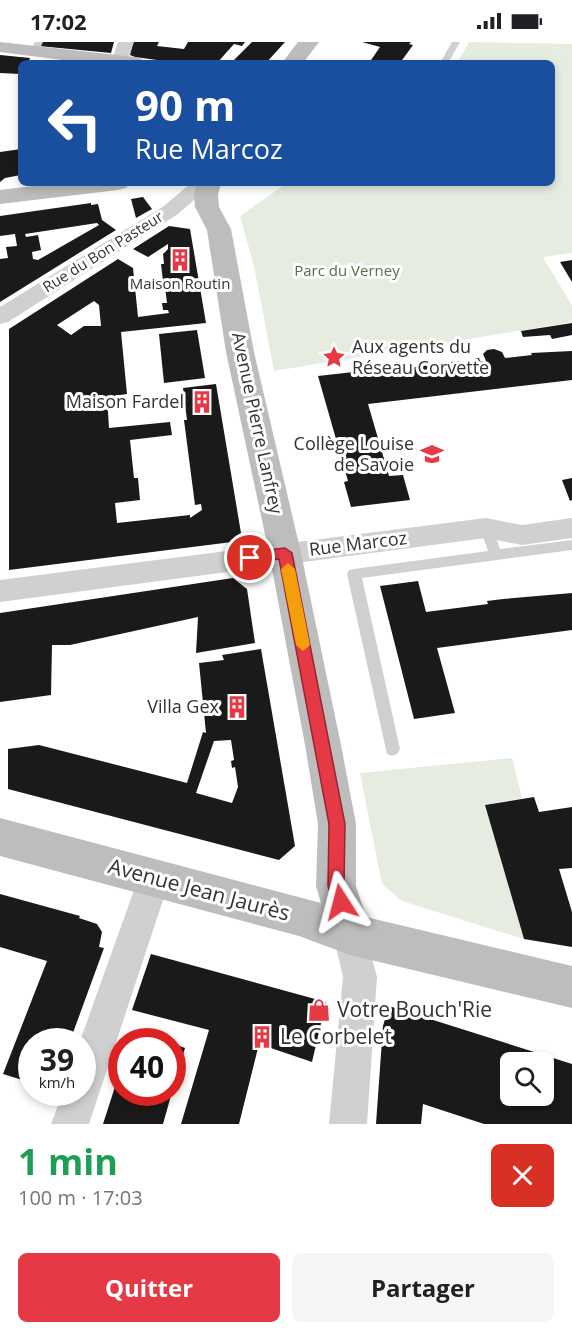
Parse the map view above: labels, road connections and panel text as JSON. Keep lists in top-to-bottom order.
{
  "streets": {
    "street": [
      "Rue du Bon Pasteur",
      "Avenue Pierre Lanfrey",
      "Rue Marcoz",
      "Avenue Jean Jaurès"
    ]
  },
  "crossings": [
    ["Avenue Pierre Lanfrey", "Rue Marcoz"],
    ["Avenue Pierre Lanfrey", "Avenue Jean Jaurès"]
  ],
  "parks": ["Parc du Verney"],
  "places": {
    "building": [
      "Maison Routin",
      "Maison Fardel",
      "Villa Gex",
      "Le Corbelet"
    ],
    "place": ["Aux agents du Réseau Corvette"],
    "school or university": ["Collège Louise de Savoie"],
    "shop": ["Votre Bouch'Rie"]
  },
  "page": {
    "status": "17:02",
    "turn": ["90 m", "Rue Marcoz"],
    "speed": "39 km/h",
    "limit": "40",
    "heading": ["1 min", "100 m · 17:03"],
    "buttons": ["Quitter", "Partager"]
  }
}
